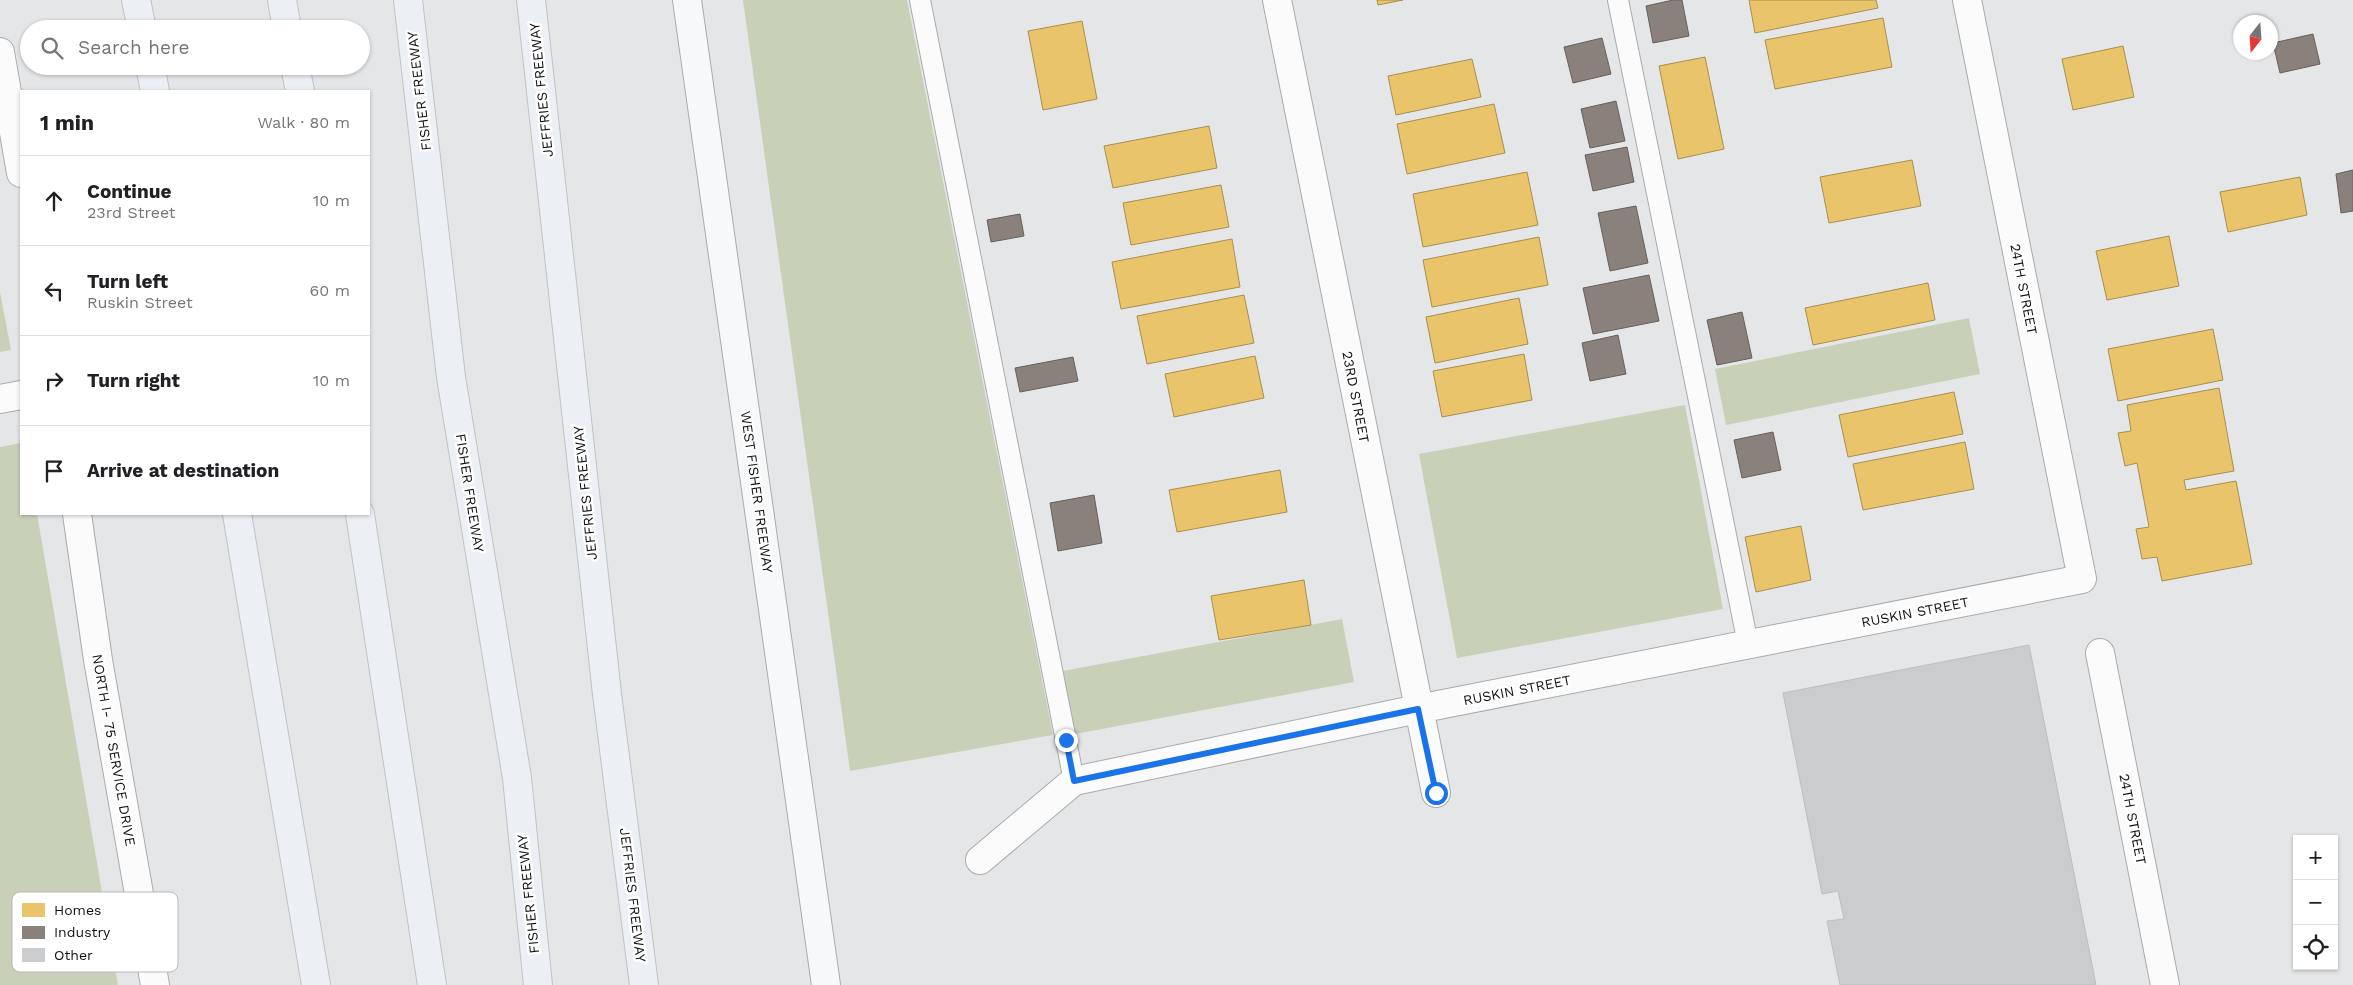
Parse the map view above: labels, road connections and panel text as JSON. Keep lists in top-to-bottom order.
{
  "streets": {
    "highway": ["JEFFRIES FREEWAY", "FISHER FREEWAY"],
    "street": [
      "24TH STREET",
      "23RD STREET",
      "WEST FISHER FREEWAY",
      "RUSKIN STREET",
      "NORTH I- 75 SERVICE DRIVE"
    ]
  },
  "crossings": [
    ["24TH STREET", "RUSKIN STREET"],
    ["23RD STREET", "RUSKIN STREET"]
  ],
  "legend": ["Homes", "Industry", "Other"],
  "north": "bottom",
  "page": {
    "search": "Search here",
    "heading": ["1 min", "Walk · 80 m"],
    "list": [
      ["Continue", "23rd Street", "10 m"],
      ["Turn left", "Ruskin Street", "60 m"],
      ["Turn right", "10 m"],
      "Arrive at destination"
    ],
    "map_buttons": ["+", "−"]
  }
}
